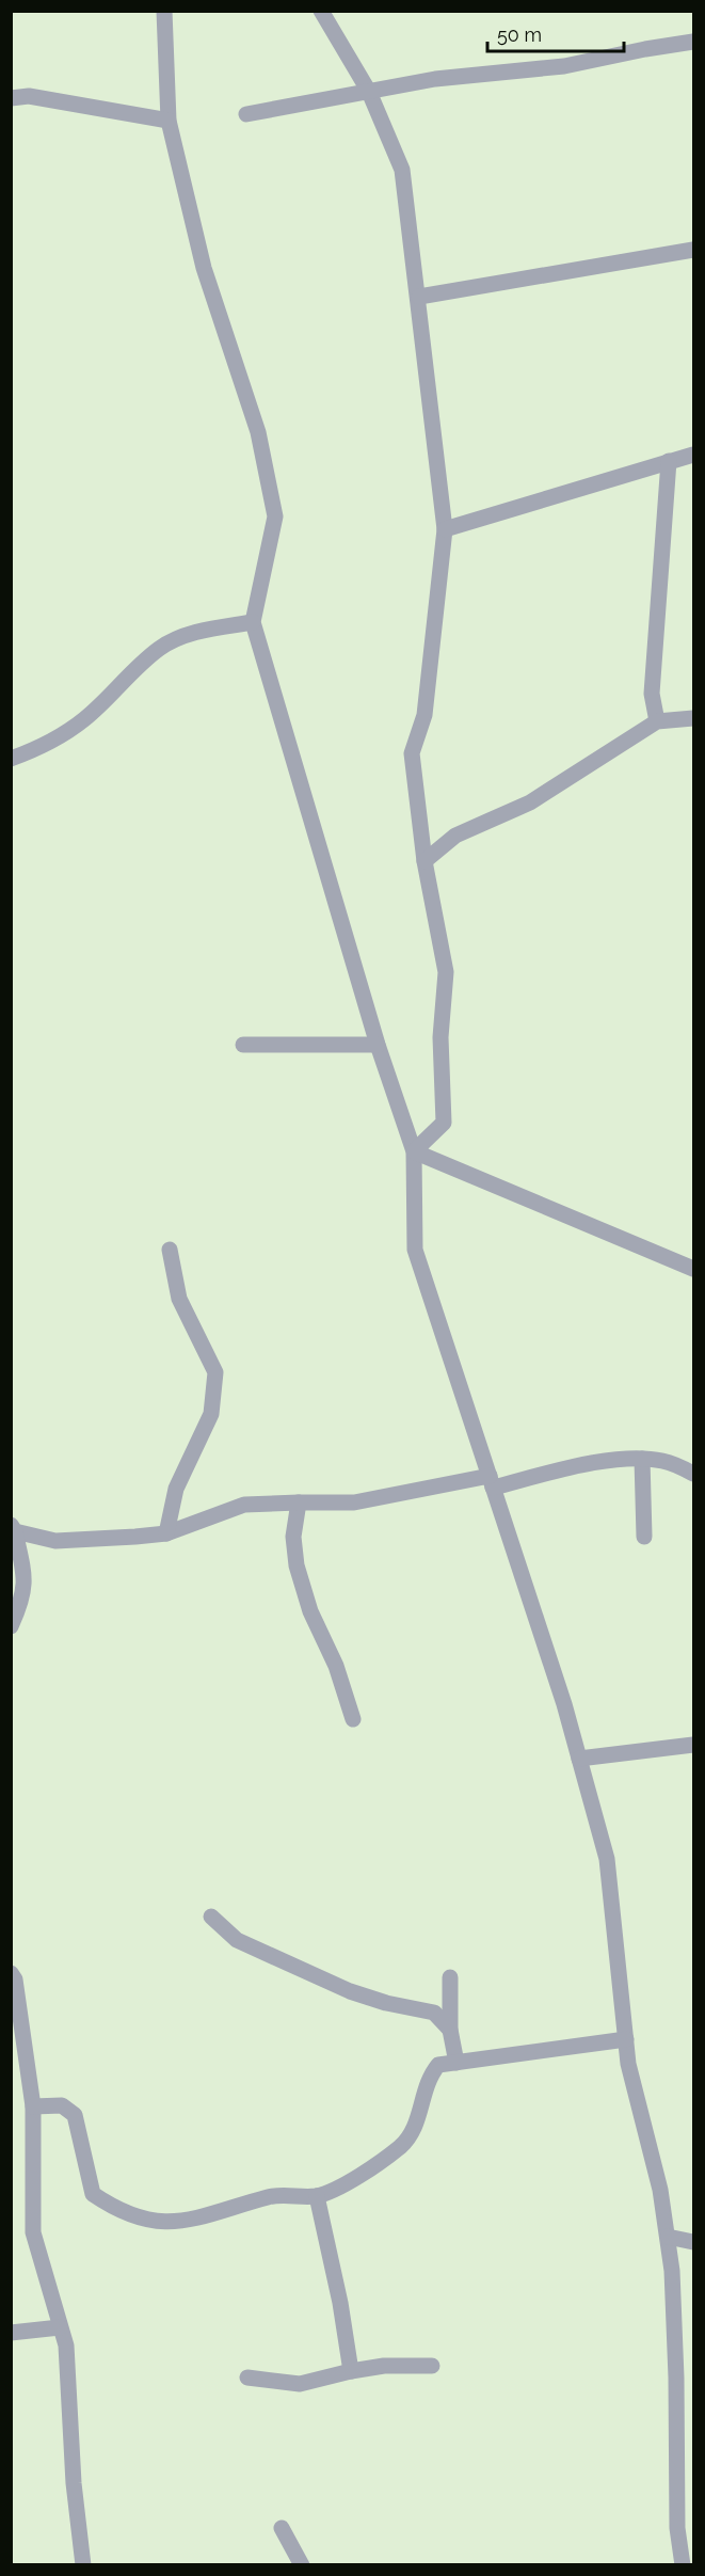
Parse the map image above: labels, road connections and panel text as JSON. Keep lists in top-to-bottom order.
{
  "scale_bar": "50 m"
}
